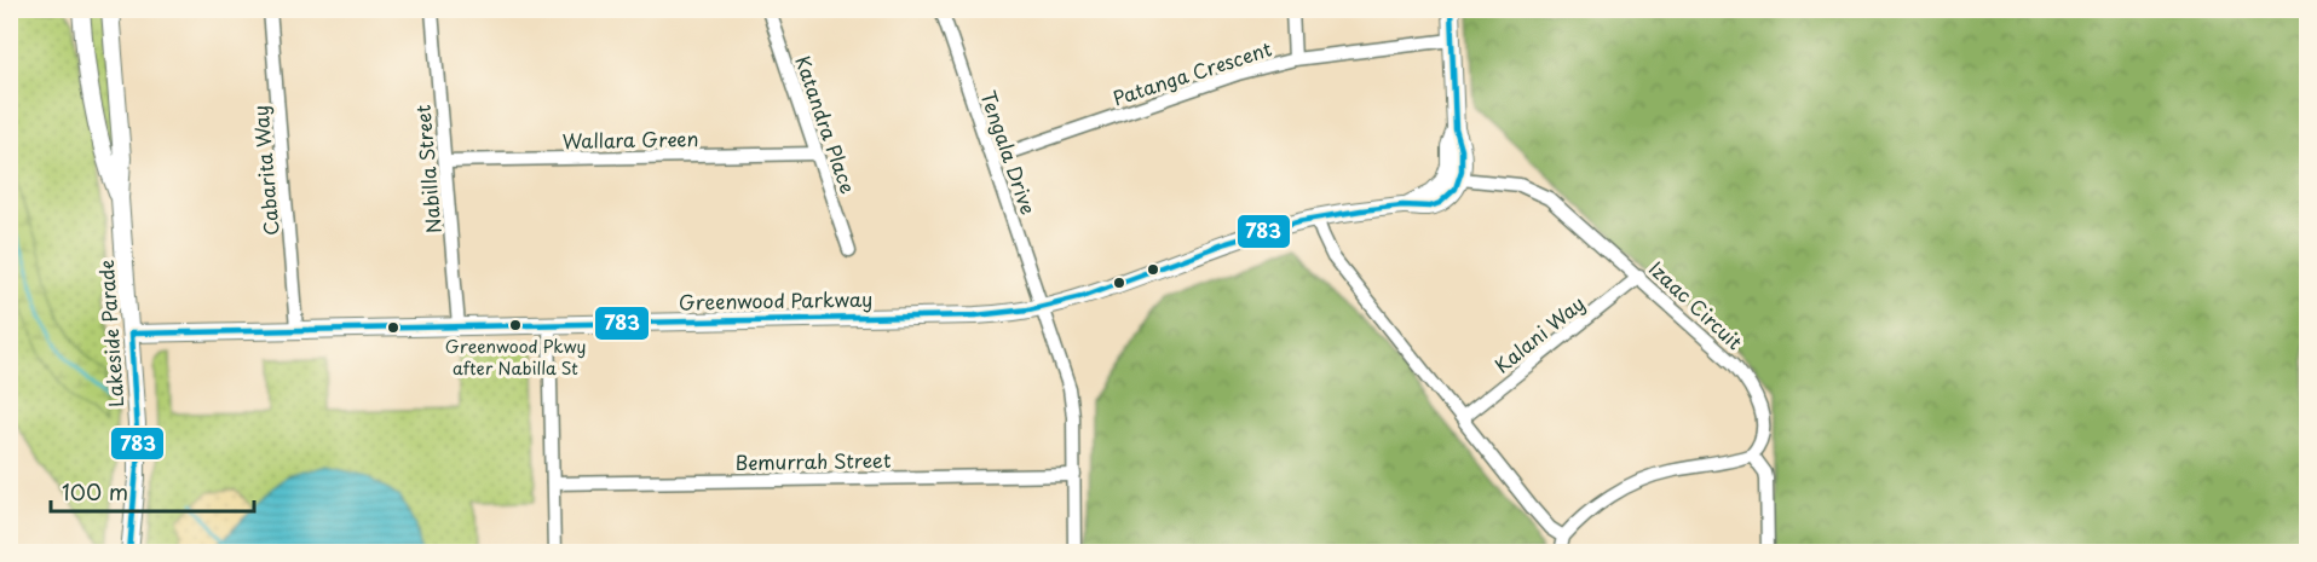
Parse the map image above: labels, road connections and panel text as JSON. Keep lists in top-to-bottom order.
{
  "streets": {
    "street": [
      "Patanga Crescent",
      "Katandra Place",
      "Wallara Green",
      "Tengala Drive",
      "Nabilla Street",
      "Cabarita Way",
      "Greenwood Parkway",
      "Izaac Circuit",
      "Lakeside Parade",
      "Kalani Way",
      "Bemurrah Street"
    ]
  },
  "crossings": [
    ["Patanga Crescent", "Tengala Drive"],
    ["Patanga Crescent", "Greenwood Parkway"],
    ["Katandra Place", "Wallara Green"],
    ["Wallara Green", "Nabilla Street"],
    ["Tengala Drive", "Greenwood Parkway"],
    ["Tengala Drive", "Bemurrah Street"],
    ["Nabilla Street", "Greenwood Parkway"],
    ["Cabarita Way", "Greenwood Parkway"],
    ["Greenwood Parkway", "Izaac Circuit"],
    ["Greenwood Parkway", "Lakeside Parade"],
    ["Izaac Circuit", "Kalani Way"]
  ],
  "places": ["Greenwood Pkwy after Nabilla St"],
  "lines": ["transit line 783"],
  "scale_bar": "100 m"
}
